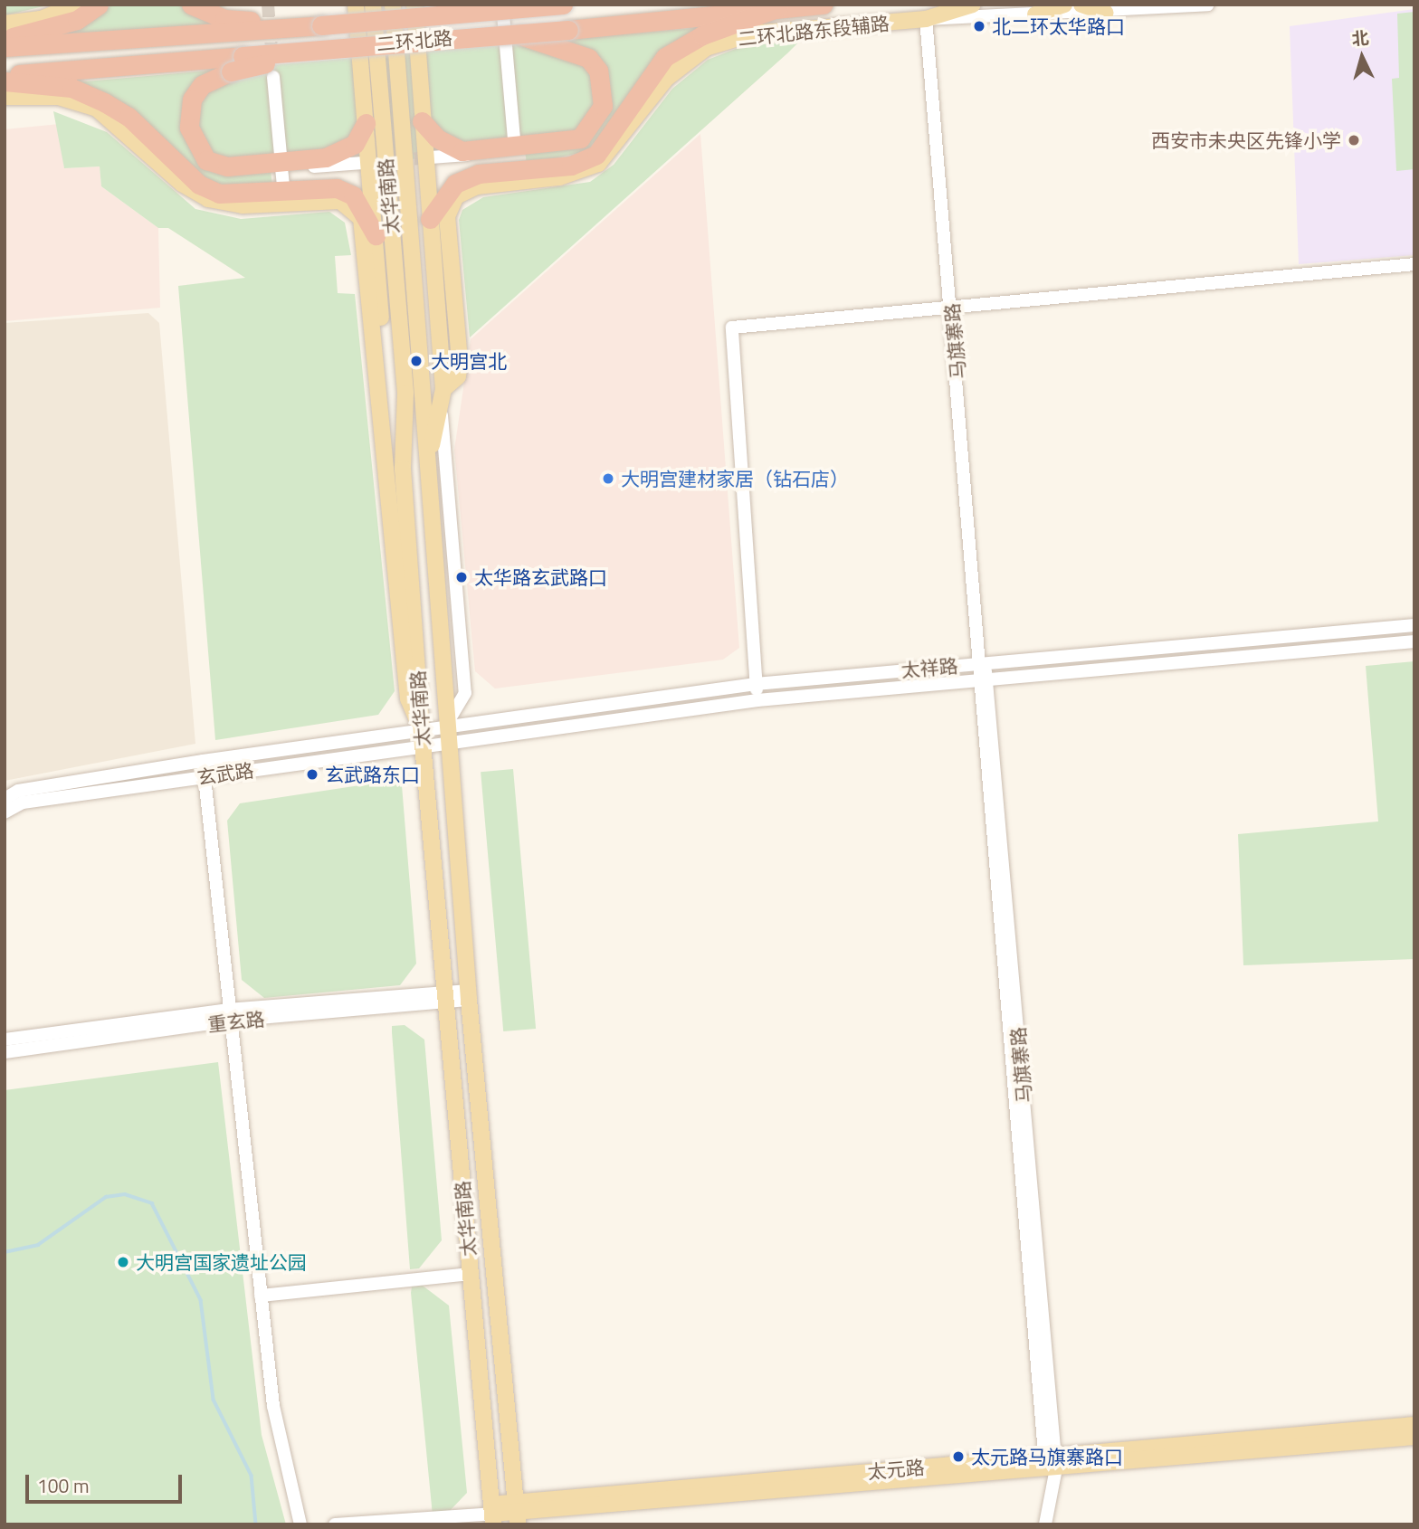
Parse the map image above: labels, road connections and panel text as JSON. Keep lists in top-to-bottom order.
{
  "streets": {
    "highway": ["二环北路"],
    "main road": ["二环北路东段辅路", "太华南路", "太元路"],
    "street": [
      "马旗寨路",
      "太祥路",
      "玄武路",
      "重玄路"
    ]
  },
  "crossings": [
    ["二环北路东段辅路", "马旗寨路"],
    ["太华南路", "太祥路"],
    ["太华南路", "玄武路"],
    ["太华南路", "重玄路"],
    ["太华南路", "太元路"],
    ["马旗寨路", "太祥路"],
    ["马旗寨路", "太元路"],
    ["太祥路", "玄武路"]
  ],
  "places": [
    "北二环太华路口",
    "西安市未央区先锋小学",
    "大明宫北",
    "大明宫建材家居（钻石店）",
    "太华路玄武路口",
    "玄武路东口",
    "大明宫国家遗址公园",
    "太元路马旗寨路口"
  ],
  "scale_bar": "100 m",
  "north": "top"
}
